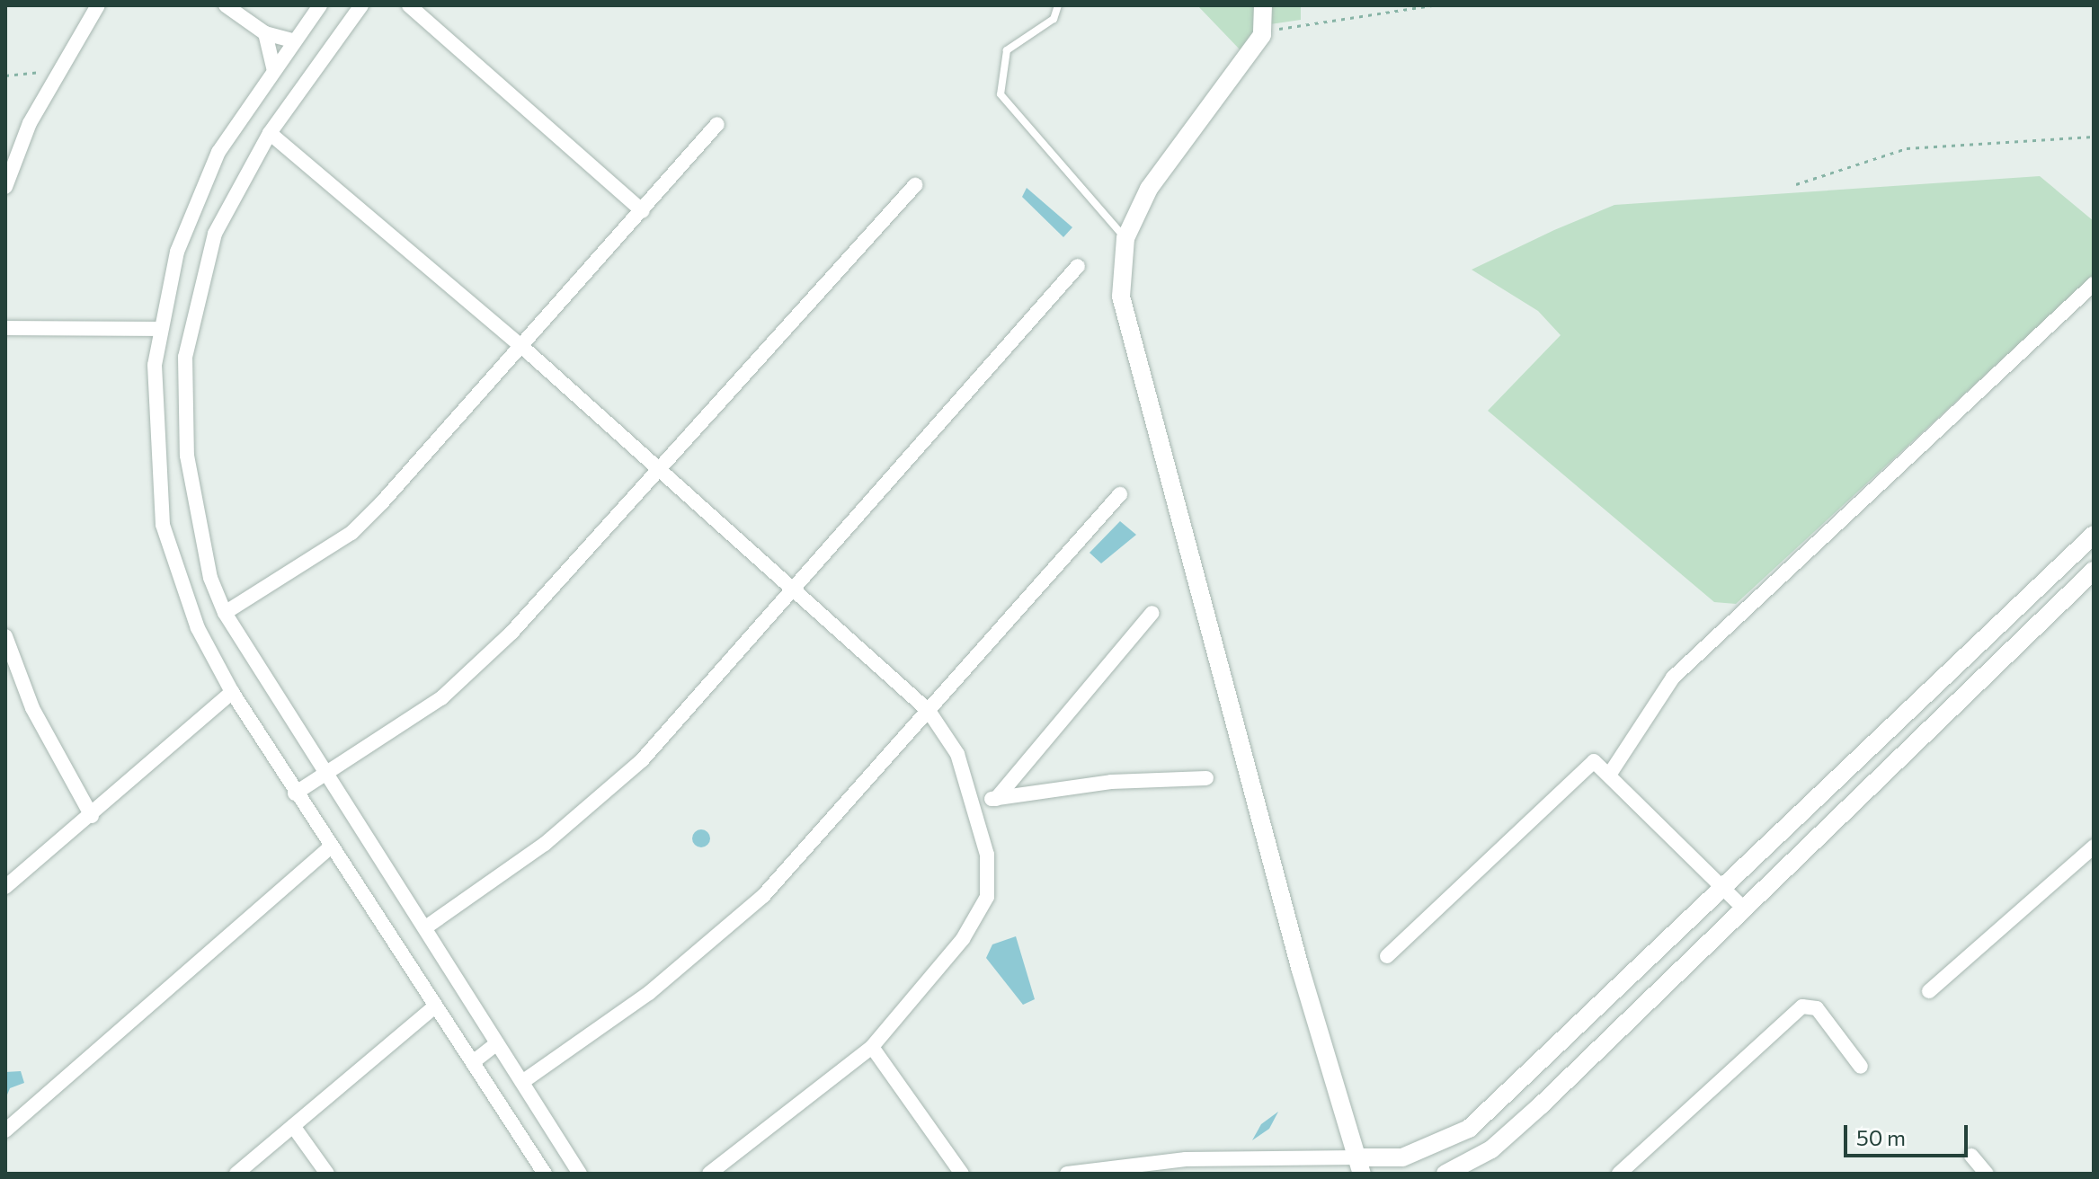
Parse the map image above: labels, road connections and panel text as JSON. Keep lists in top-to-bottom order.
{
  "scale_bar": "50 m"
}
